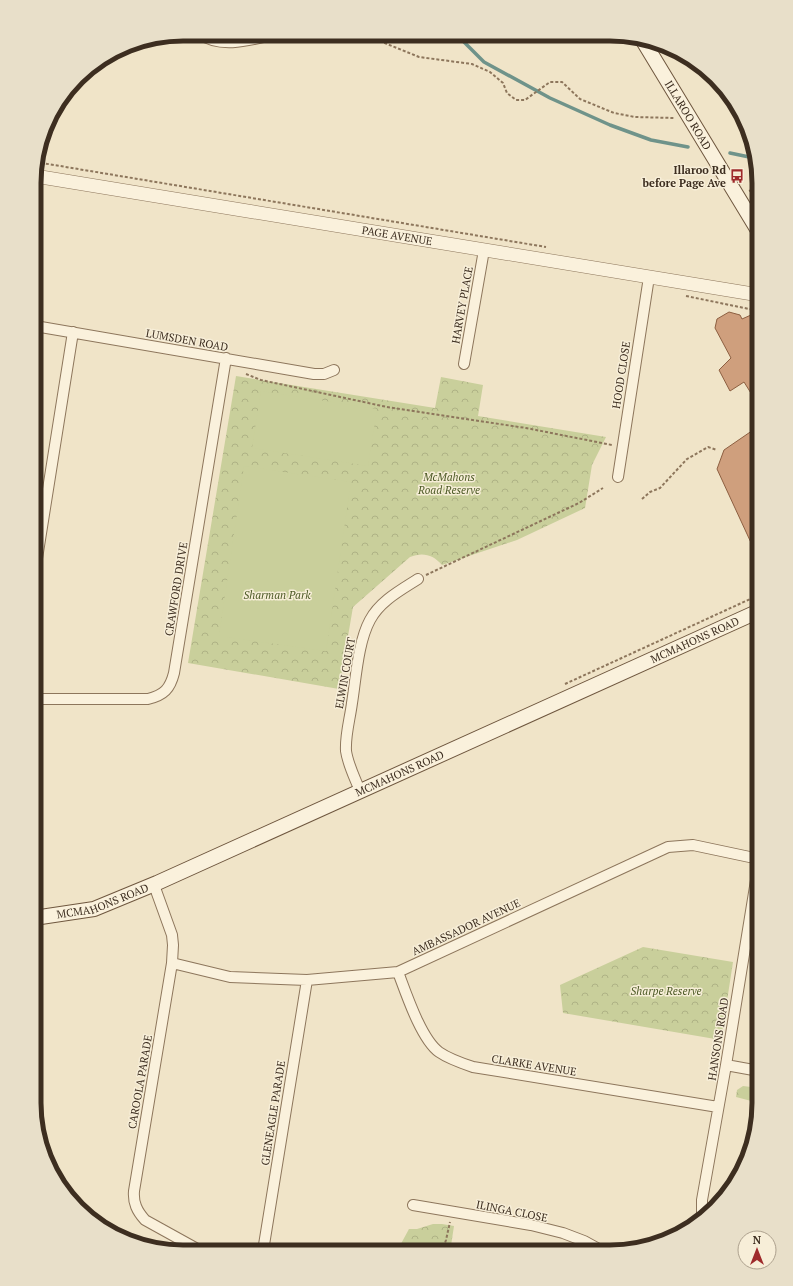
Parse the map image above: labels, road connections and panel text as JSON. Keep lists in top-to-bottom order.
{
  "streets": {
    "main road": ["ILLAROO ROAD", "MCMAHONS ROAD"],
    "street": [
      "PAGE AVENUE",
      "HARVEY PLACE",
      "LUMSDEN ROAD",
      "HOOD CLOSE",
      "CRAWFORD DRIVE",
      "ELWIN COURT",
      "AMBASSADOR AVENUE",
      "HANSONS ROAD",
      "CLARKE AVENUE",
      "CAROOLA PARADE",
      "GLENEAGLE PARADE",
      "ILINGA CLOSE"
    ]
  },
  "crossings": [
    ["PAGE AVENUE", "HARVEY PLACE"],
    ["PAGE AVENUE", "HOOD CLOSE"],
    ["LUMSDEN ROAD", "CRAWFORD DRIVE"],
    ["MCMAHONS ROAD", "ELWIN COURT"],
    ["MCMAHONS ROAD", "CAROOLA PARADE"],
    ["AMBASSADOR AVENUE", "CLARKE AVENUE"],
    ["AMBASSADOR AVENUE", "CAROOLA PARADE"],
    ["AMBASSADOR AVENUE", "GLENEAGLE PARADE"],
    ["HANSONS ROAD", "CLARKE AVENUE"]
  ],
  "parks": ["McMahons Road Reserve", "Sharman Park", "Sharpe Reserve"],
  "places": {
    "bus stop": ["Illaroo Rd before Page Ave"]
  },
  "north": "top"
}
